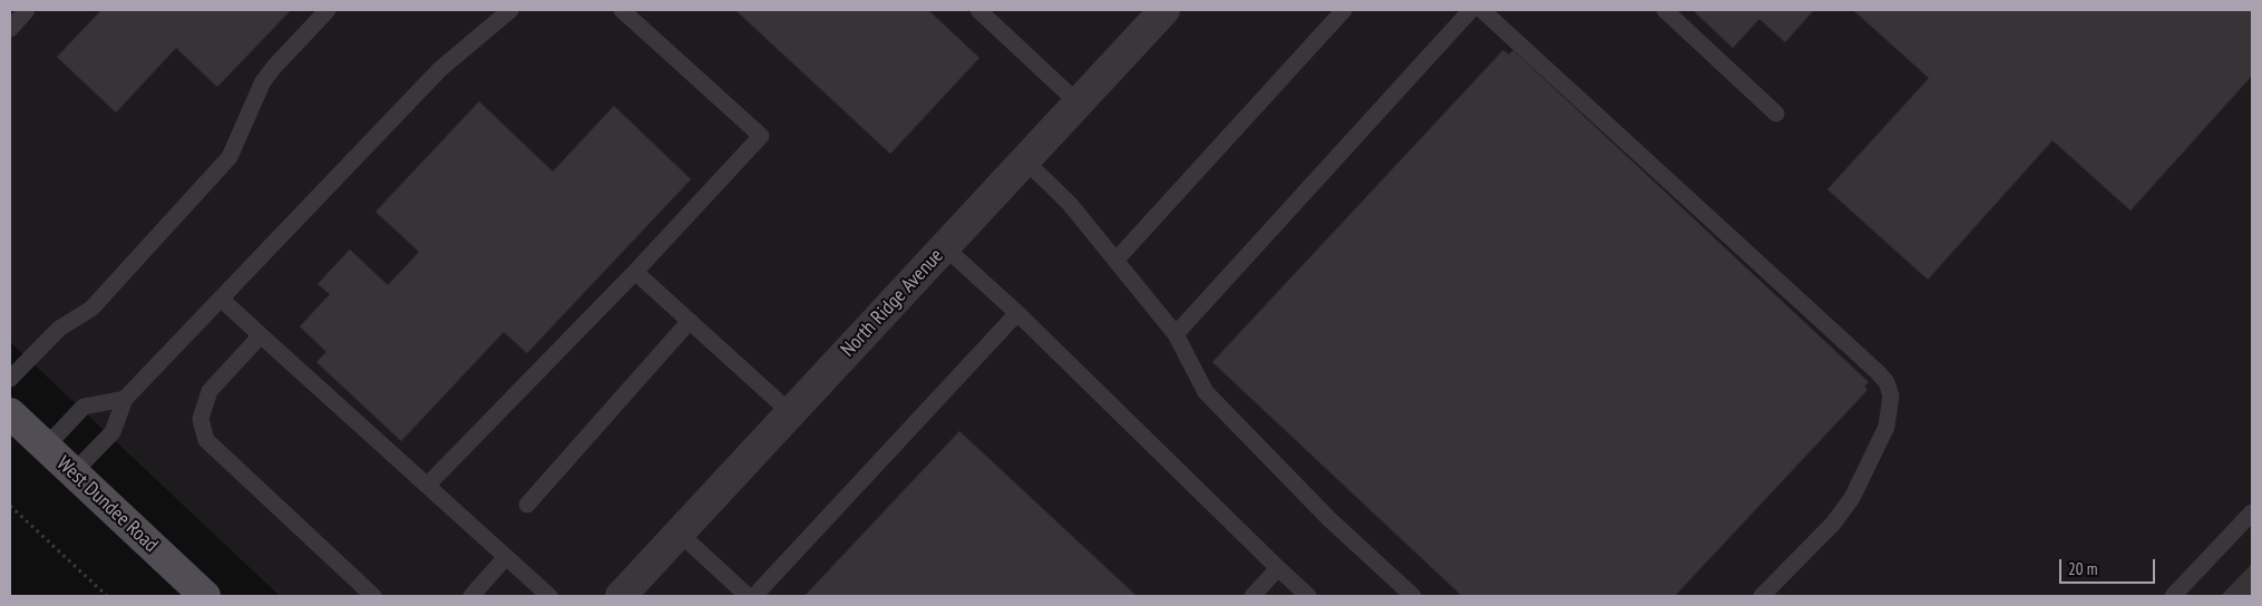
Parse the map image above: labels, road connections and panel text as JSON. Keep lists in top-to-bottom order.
{
  "streets": {
    "main road": ["West Dundee Road"],
    "street": ["North Ridge Avenue"]
  },
  "scale_bar": "20 m"
}
